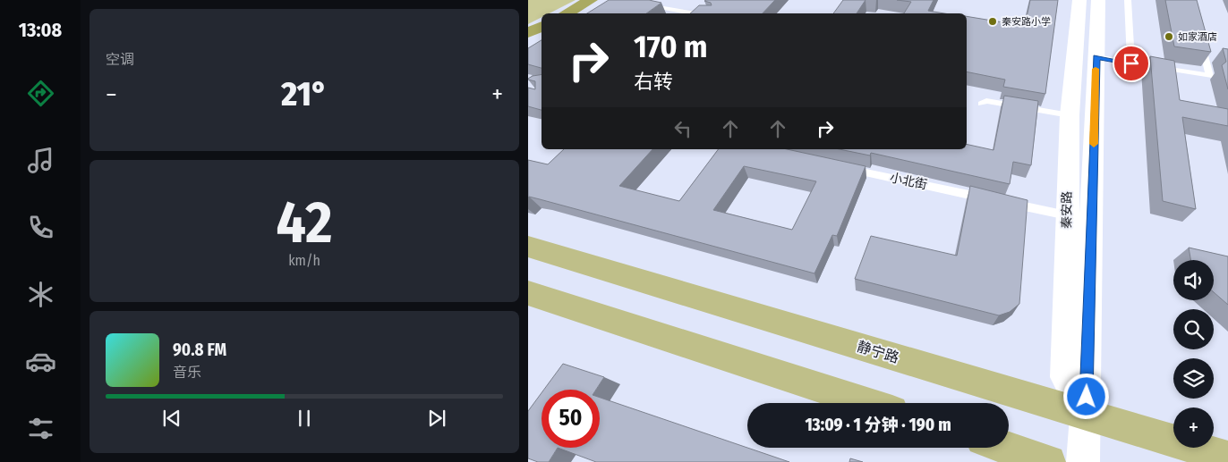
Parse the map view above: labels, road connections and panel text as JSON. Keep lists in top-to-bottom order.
{
  "streets": {
    "main road": ["秦安路", "静宁路"],
    "lane": ["小北街"]
  },
  "crossings": [
    ["小北街", "秦安路"],
    ["秦安路", "静宁路"]
  ],
  "places": ["秦安路小学", "如家酒店"],
  "page": {
    "tabs": "13:08",
    "tile": [
      "空调",
      ["42", "km/h"]
    ],
    "turn": ["170 m", "右转"],
    "heat": ["−", "21°", "+"],
    "map_buttons": "+",
    "song": ["90.8 FM", "音乐"],
    "limit": "50",
    "trip": "13:09 · 1 分钟 · 190 m"
  }
}
